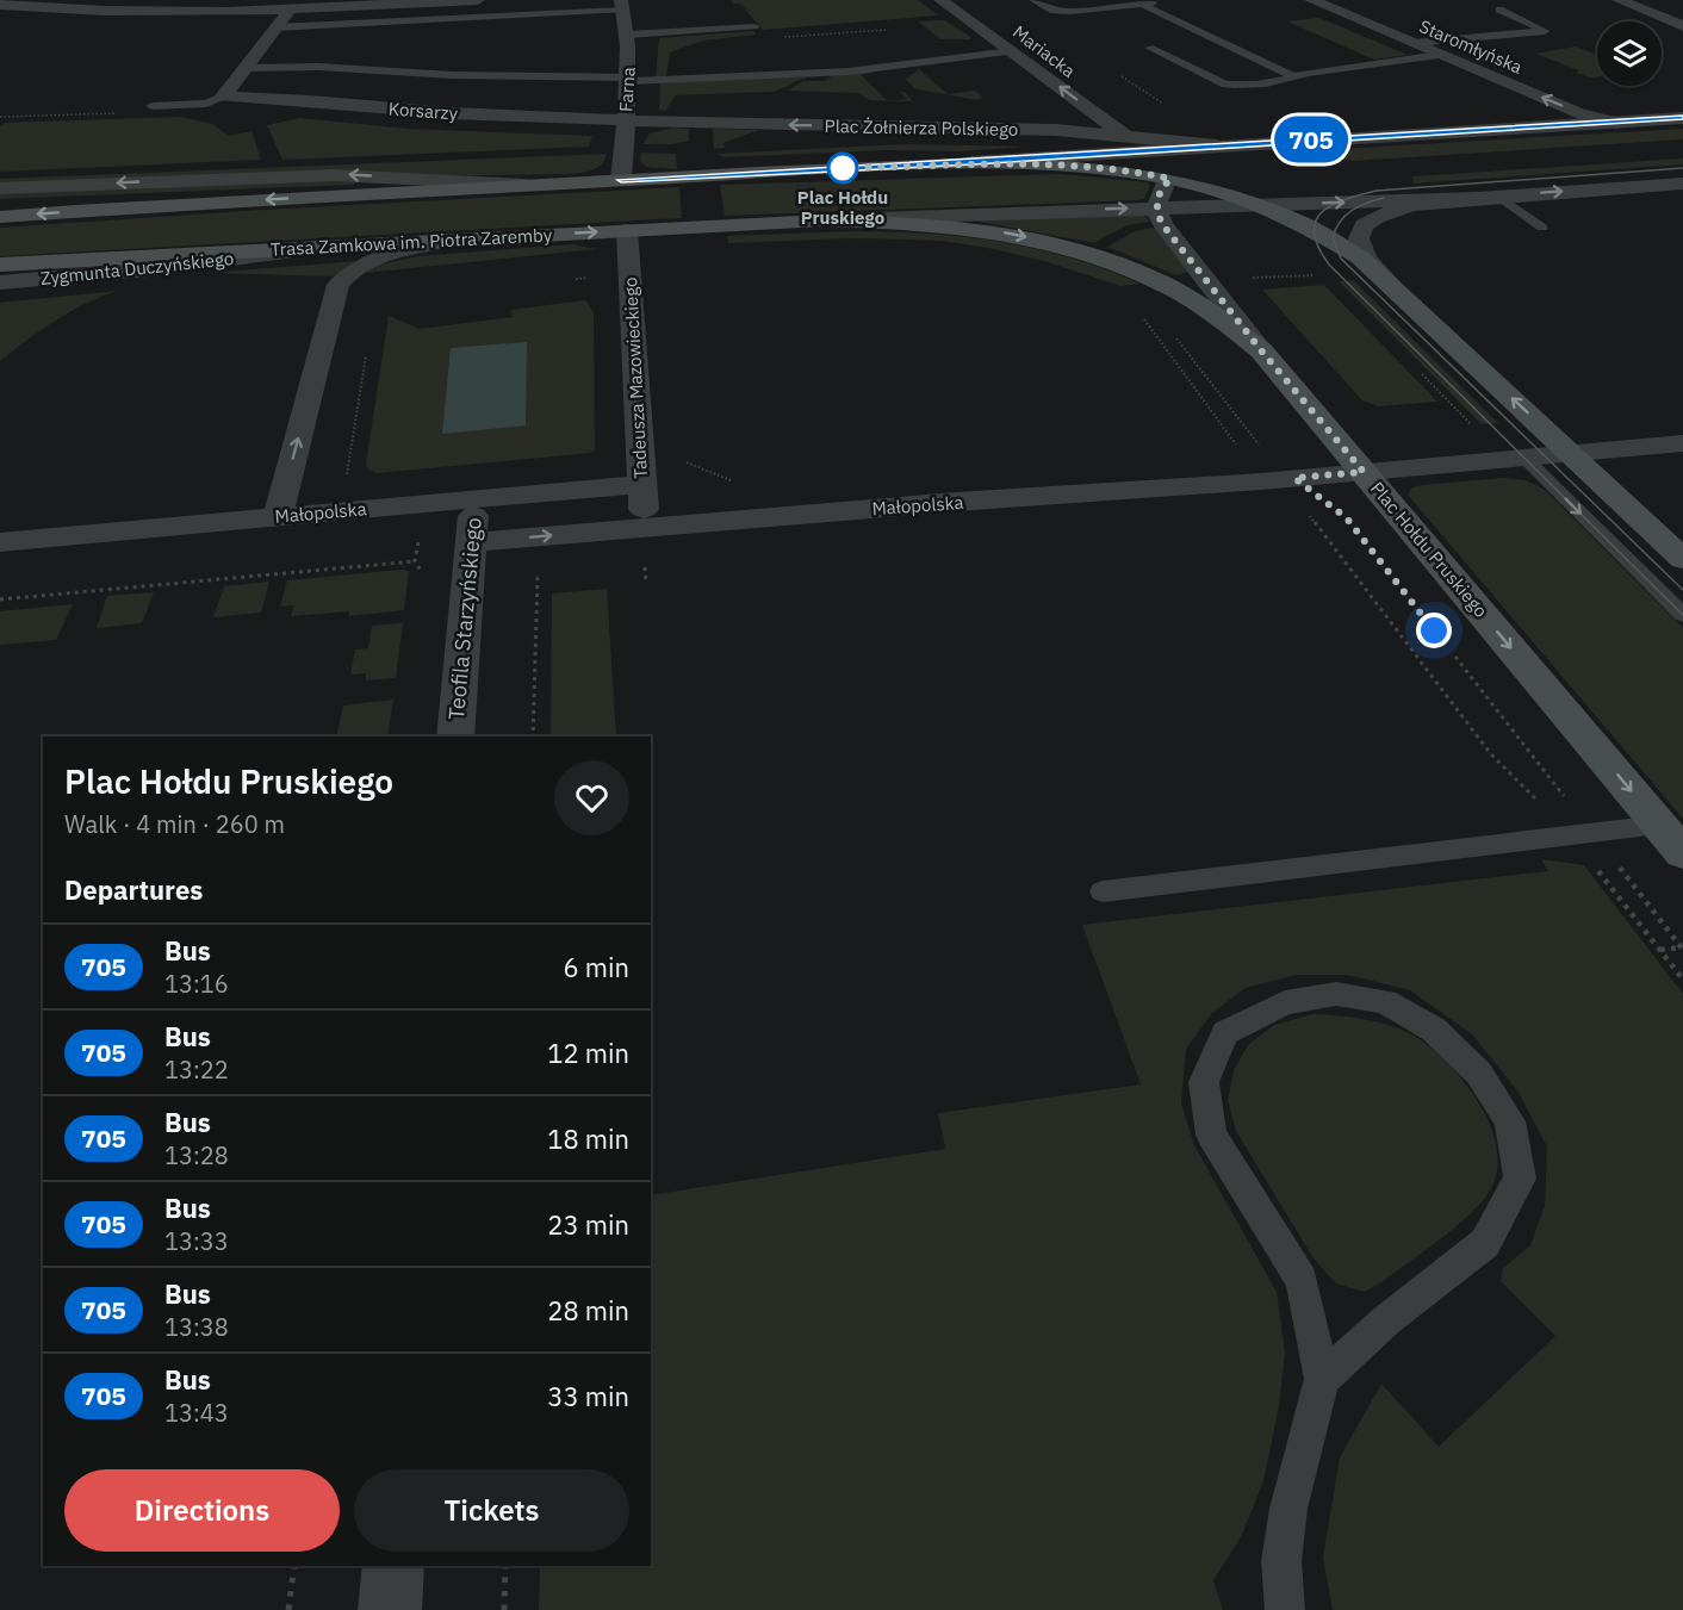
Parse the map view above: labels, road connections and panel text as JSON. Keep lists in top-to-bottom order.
{
  "streets": {
    "main road": ["Plac Żołnierza Polskiego", "Trasa Zamkowa im. Piotra Zaremby", "Plac Hołdu Pruskiego"],
    "street": [
      "Staromłyńska",
      "Mariacka",
      "Farna",
      "Korsarzy",
      "Zygmunta Duczyńskiego",
      "Tadeusza Mazowieckiego",
      "Małopolska",
      "Teofila Starzyńskiego"
    ]
  },
  "crossings": [
    ["Staromłyńska", "Plac Żołnierza Polskiego"],
    ["Mariacka", "Plac Żołnierza Polskiego"],
    ["Farna", "Korsarzy"],
    ["Farna", "Plac Żołnierza Polskiego"],
    ["Korsarzy", "Plac Żołnierza Polskiego"],
    ["Plac Żołnierza Polskiego", "Trasa Zamkowa im. Piotra Zaremby"],
    ["Plac Żołnierza Polskiego", "Plac Hołdu Pruskiego"],
    ["Trasa Zamkowa im. Piotra Zaremby", "Zygmunta Duczyńskiego"],
    ["Trasa Zamkowa im. Piotra Zaremby", "Tadeusza Mazowieckiego"],
    ["Trasa Zamkowa im. Piotra Zaremby", "Plac Hołdu Pruskiego"],
    ["Tadeusza Mazowieckiego", "Małopolska"],
    ["Małopolska", "Plac Hołdu Pruskiego"],
    ["Małopolska", "Teofila Starzyńskiego"]
  ],
  "one_way": [
    "Staromłyńska",
    "Mariacka",
    "Trasa Zamkowa im. Piotra Zaremby",
    "Plac Hołdu Pruskiego"
  ],
  "places": ["Plac Hołdu Pruskiego"],
  "lines": ["bus line 705"],
  "page": {
    "on_map": "705",
    "heading": [
      ["Plac Hołdu Pruskiego", "Walk · 4 min · 260 m"],
      "Departures"
    ],
    "list": [
      {
        "mark": "705",
        "name": "Bus",
        "note": "13:16",
        "value": "6 min"
      },
      {
        "mark": "705",
        "name": "Bus",
        "note": "13:22",
        "value": "12 min"
      },
      {
        "mark": "705",
        "name": "Bus",
        "note": "13:28",
        "value": "18 min"
      },
      {
        "mark": "705",
        "name": "Bus",
        "note": "13:33",
        "value": "23 min"
      },
      {
        "mark": "705",
        "name": "Bus",
        "note": "13:38",
        "value": "28 min"
      },
      {
        "mark": "705",
        "name": "Bus",
        "note": "13:43",
        "value": "33 min"
      }
    ],
    "buttons": ["Directions", "Tickets"]
  }
}
